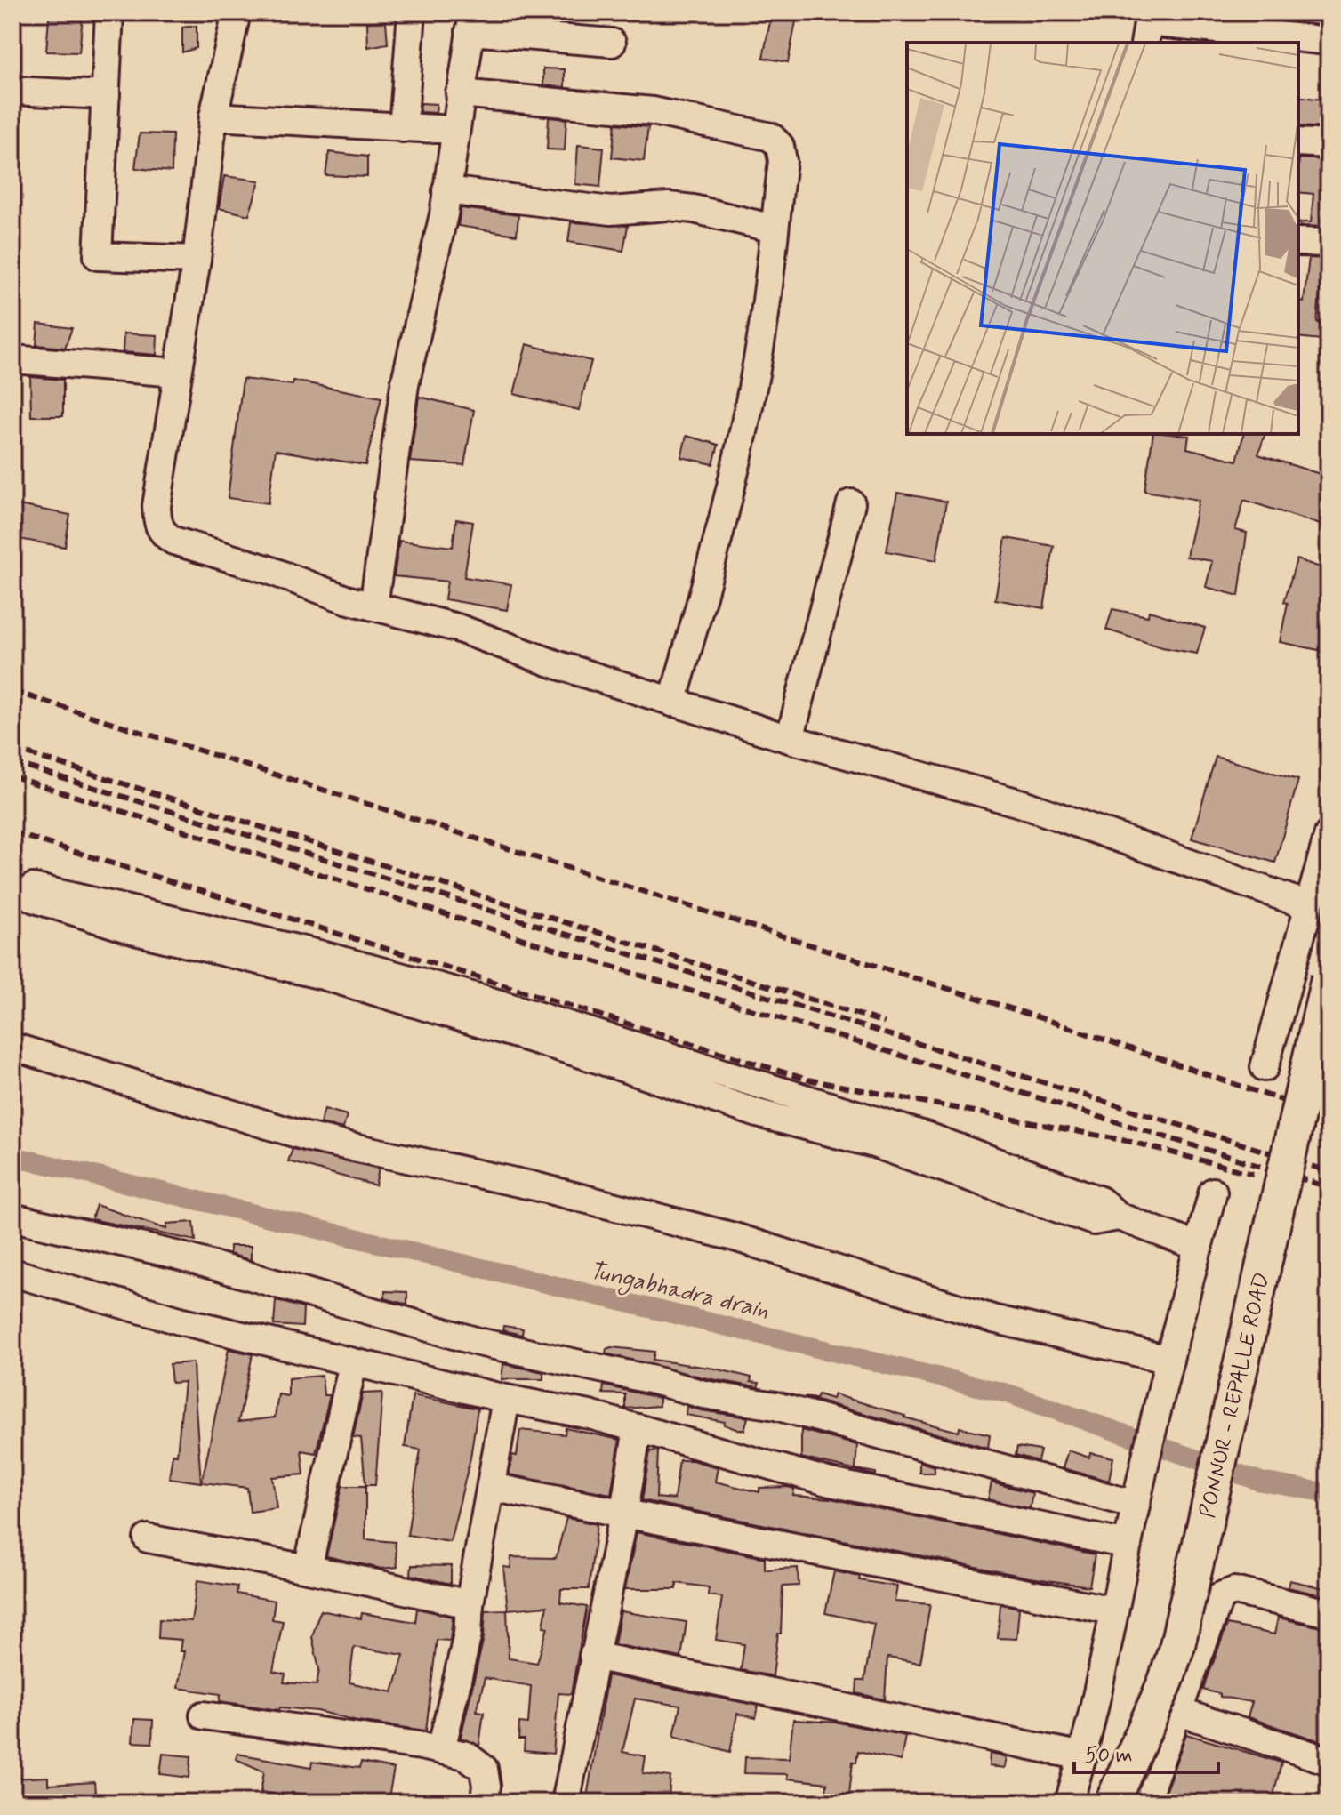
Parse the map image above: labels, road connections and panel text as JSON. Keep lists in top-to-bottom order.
{
  "streets": {
    "main road": ["PONNUR - REPALLE ROAD"]
  },
  "water": ["Tungabhadra drain"],
  "scale_bar": "50 m"
}
